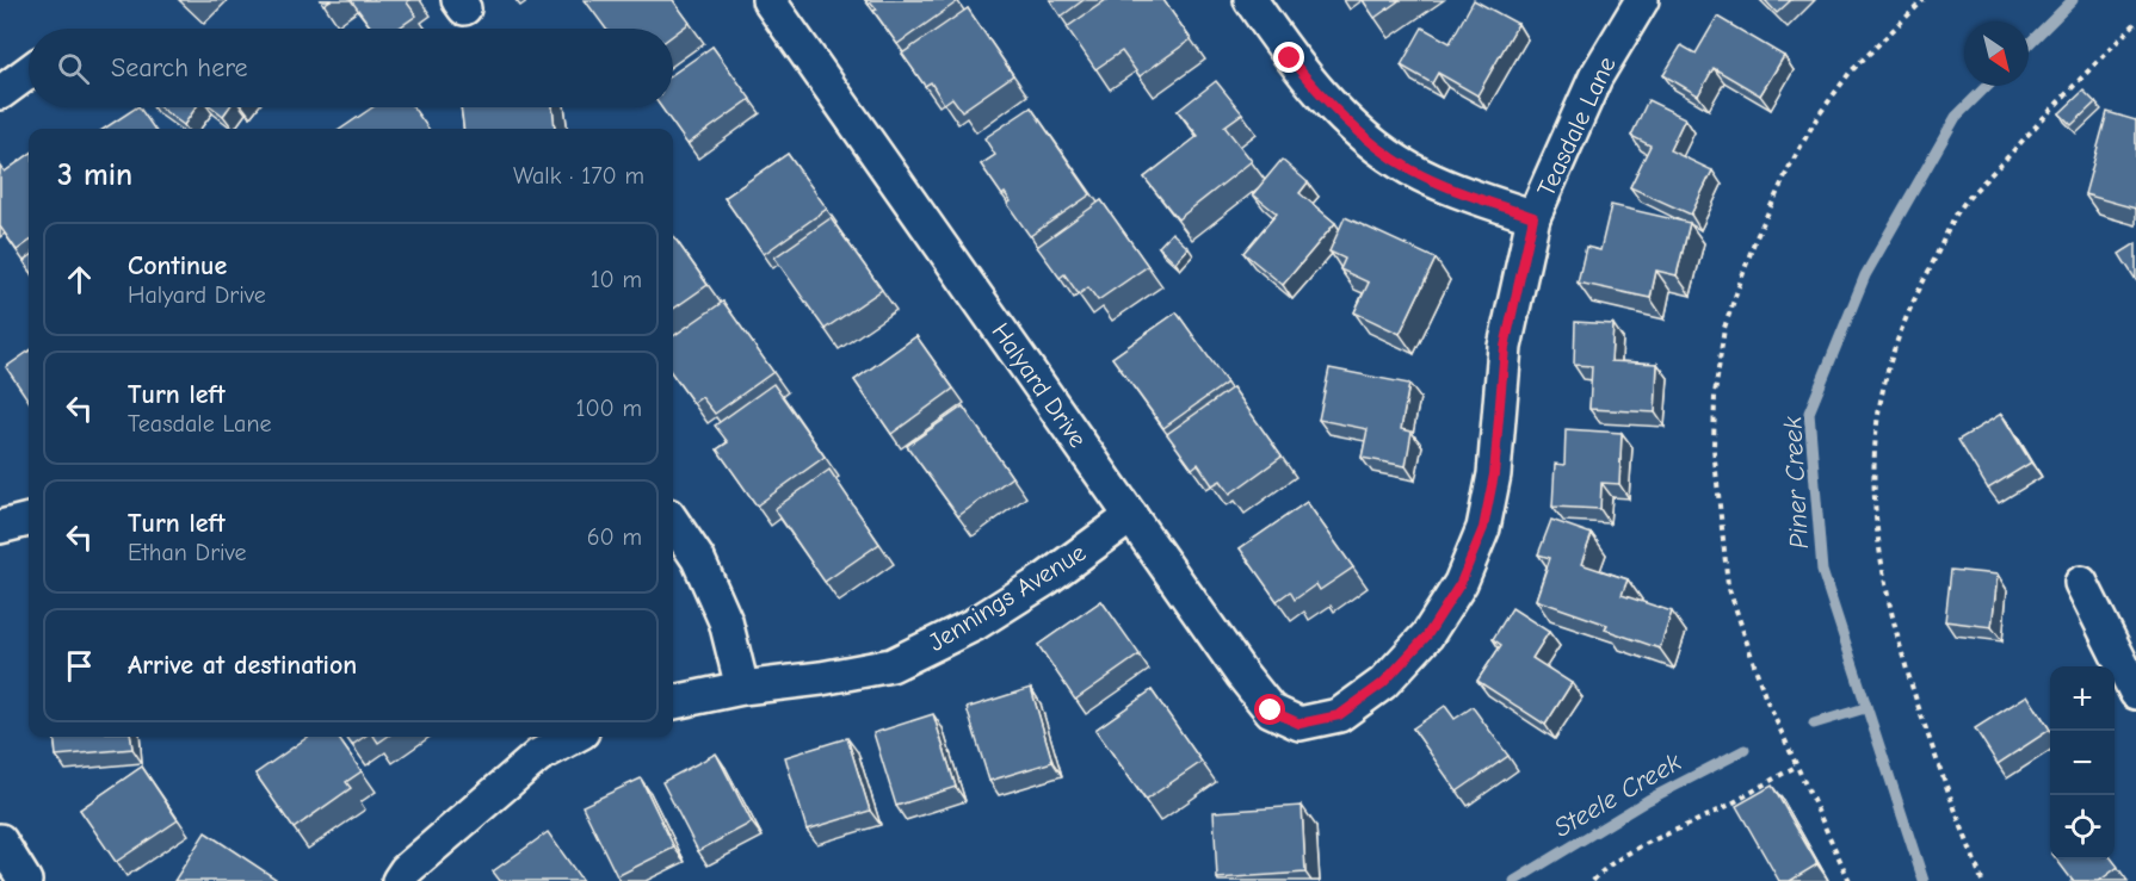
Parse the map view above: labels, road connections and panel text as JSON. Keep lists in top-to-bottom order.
{
  "streets": {
    "street": ["Teasdale Lane", "Halyard Drive", "Jennings Avenue"]
  },
  "crossings": [
    ["Teasdale Lane", "Halyard Drive"],
    ["Halyard Drive", "Jennings Avenue"]
  ],
  "water": ["Piner Creek", "Steele Creek"],
  "north": "bottom right",
  "page": {
    "search": "Search here",
    "heading": ["3 min", "Walk · 170 m"],
    "list": [
      ["Continue", "Halyard Drive", "10 m"],
      ["Turn left", "Teasdale Lane", "100 m"],
      ["Turn left", "Ethan Drive", "60 m"],
      "Arrive at destination"
    ],
    "map_buttons": ["+", "−"]
  }
}
